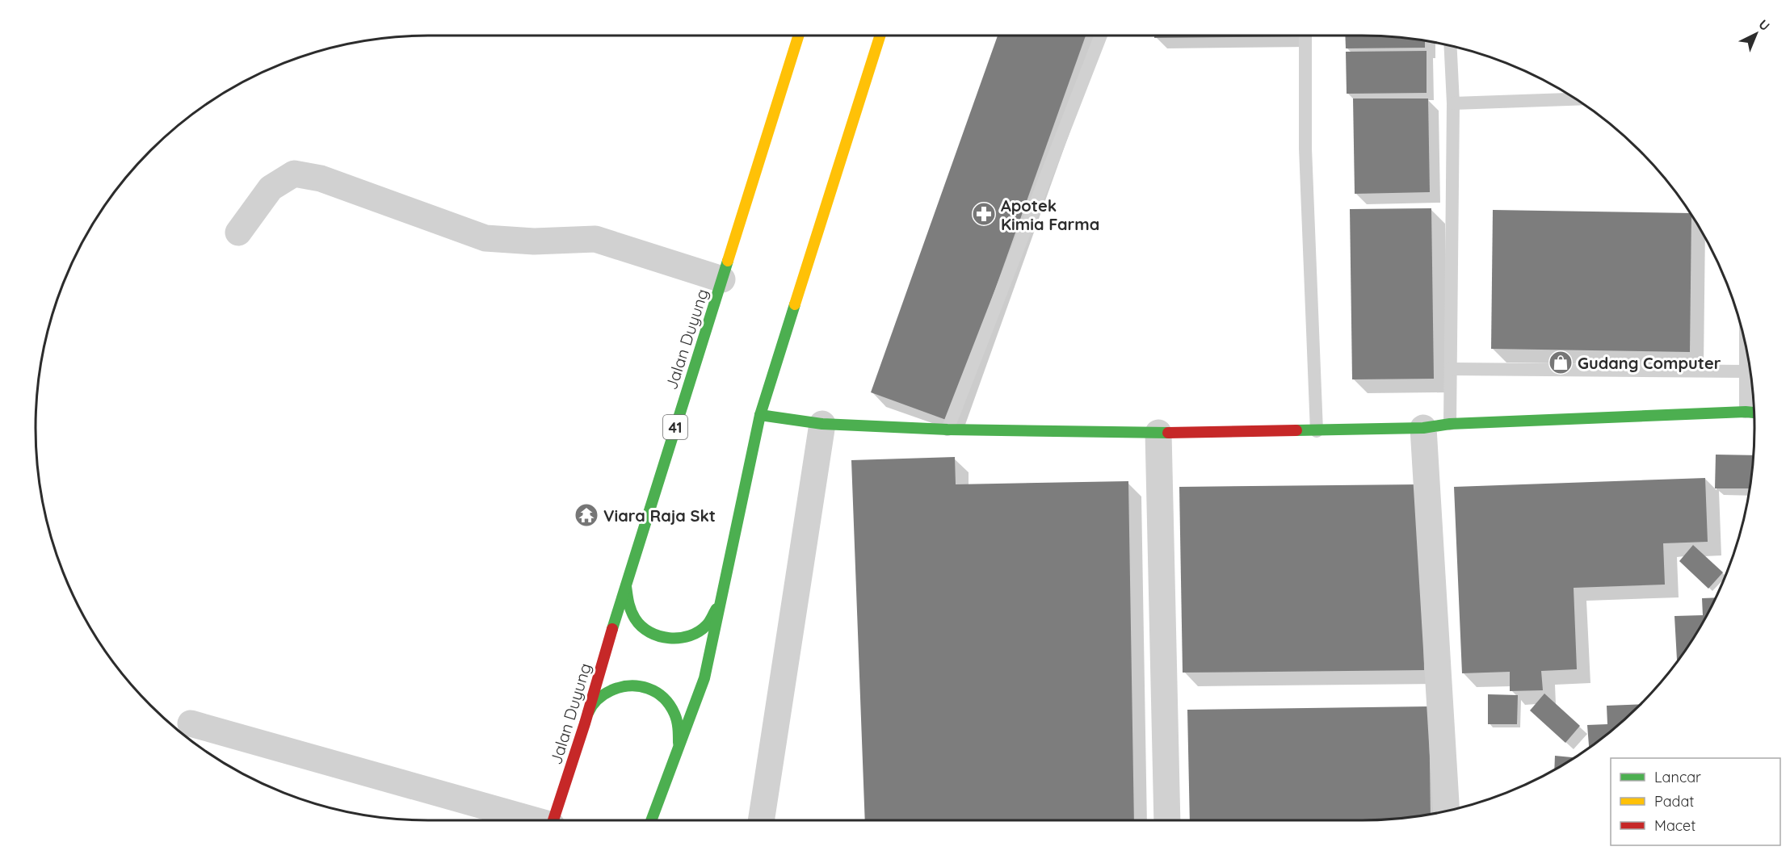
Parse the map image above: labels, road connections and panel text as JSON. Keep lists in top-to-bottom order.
{
  "streets": {
    "main road": ["Jalan Duyung", "41"]
  },
  "places": {
    "pharmacy": ["Apotek Kimia Farma"],
    "shop": ["Gudang Computer"],
    "temple": ["Viara Raja Skt"]
  },
  "legend": ["Lancar", "Padat", "Macet"],
  "north": "top right"
}
